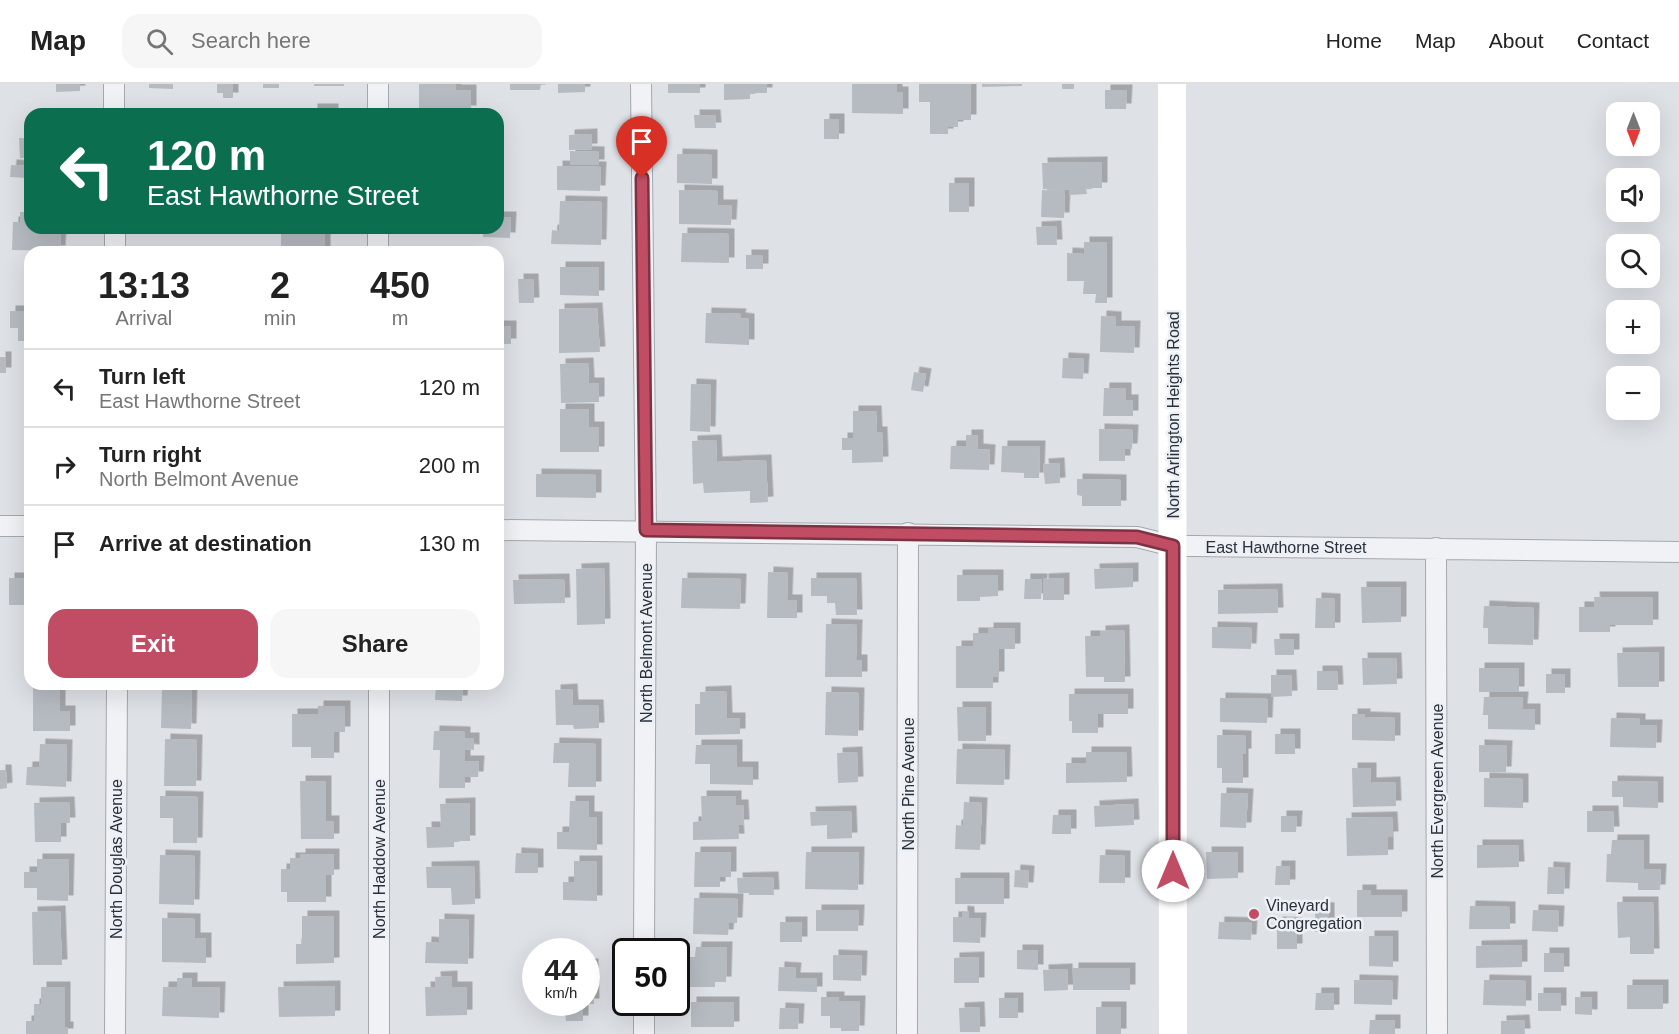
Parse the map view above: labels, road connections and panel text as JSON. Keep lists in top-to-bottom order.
{
  "streets": {
    "main road": ["North Arlington Heights Road"],
    "street": [
      "East Hawthorne Street",
      "North Belmont Avenue",
      "North Pine Avenue",
      "North Evergreen Avenue",
      "North Douglas Avenue",
      "North Haddow Avenue"
    ]
  },
  "crossings": [
    ["North Arlington Heights Road", "East Hawthorne Street"],
    ["East Hawthorne Street", "North Belmont Avenue"],
    ["East Hawthorne Street", "North Pine Avenue"],
    ["East Hawthorne Street", "North Evergreen Avenue"]
  ],
  "places": ["Vineyard Congregation"],
  "north": "bottom",
  "page": {
    "header": "Map",
    "search": "Search here",
    "nav": [
      "Home",
      "Map",
      "About",
      "Contact"
    ],
    "map_buttons": ["+", "−"],
    "turn": ["120 m", "East Hawthorne Street"],
    "eta": [
      "13:13",
      "Arrival",
      "2",
      "min",
      "450",
      "m"
    ],
    "list": [
      {
        "name": "Turn left",
        "note": "East Hawthorne Street",
        "value": "120 m"
      },
      {
        "name": "Turn right",
        "note": "North Belmont Avenue",
        "value": "200 m"
      },
      {
        "name": "Arrive at destination",
        "value": "130 m"
      }
    ],
    "buttons": ["Exit", "Share"],
    "speed": "44 km/h",
    "limit": "50"
  }
}
